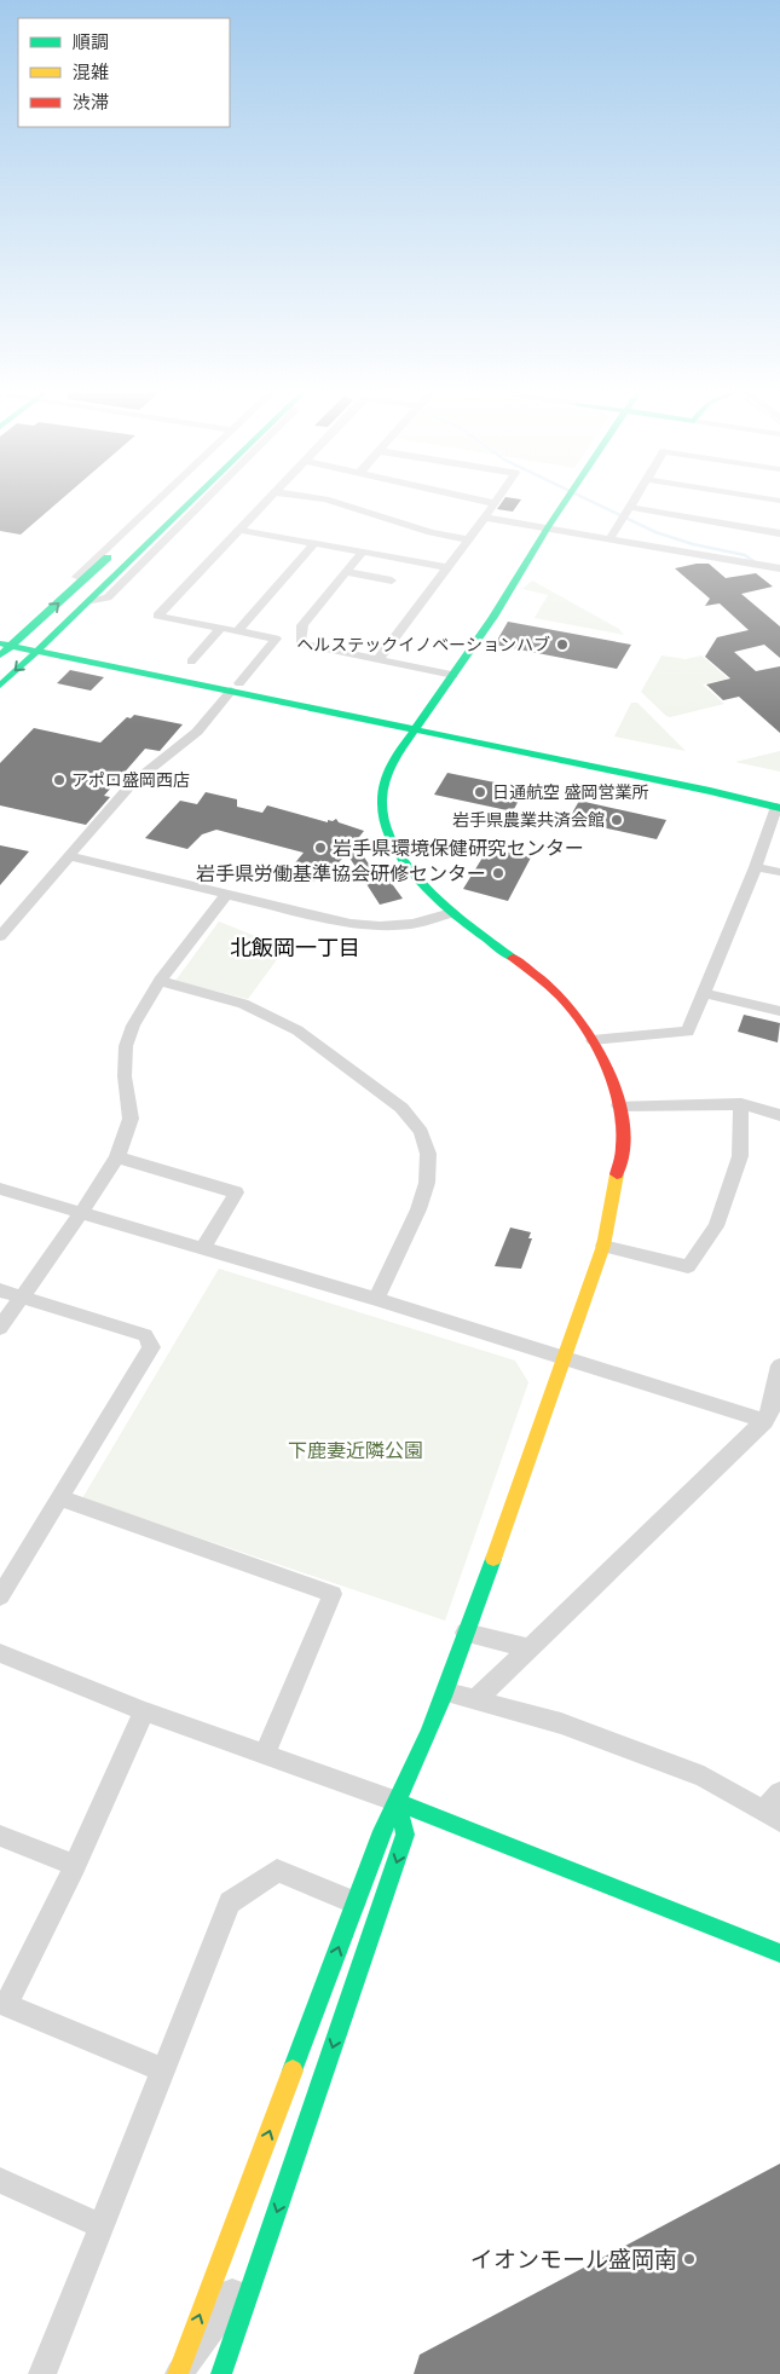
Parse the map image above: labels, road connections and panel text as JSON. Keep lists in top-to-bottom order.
{
  "districts": ["北飯岡一丁目"],
  "parks": ["下鹿妻近隣公園"],
  "places": [
    "ヘルステックイノベーションハブ",
    "アポロ盛岡西店",
    "日通航空 盛岡営業所",
    "岩手県農業共済会館",
    "岩手県環境保健研究センター",
    "岩手県労働基準協会研修センター",
    "イオンモール盛岡南"
  ],
  "legend": ["順調", "混雑", "渋滞"]
}
